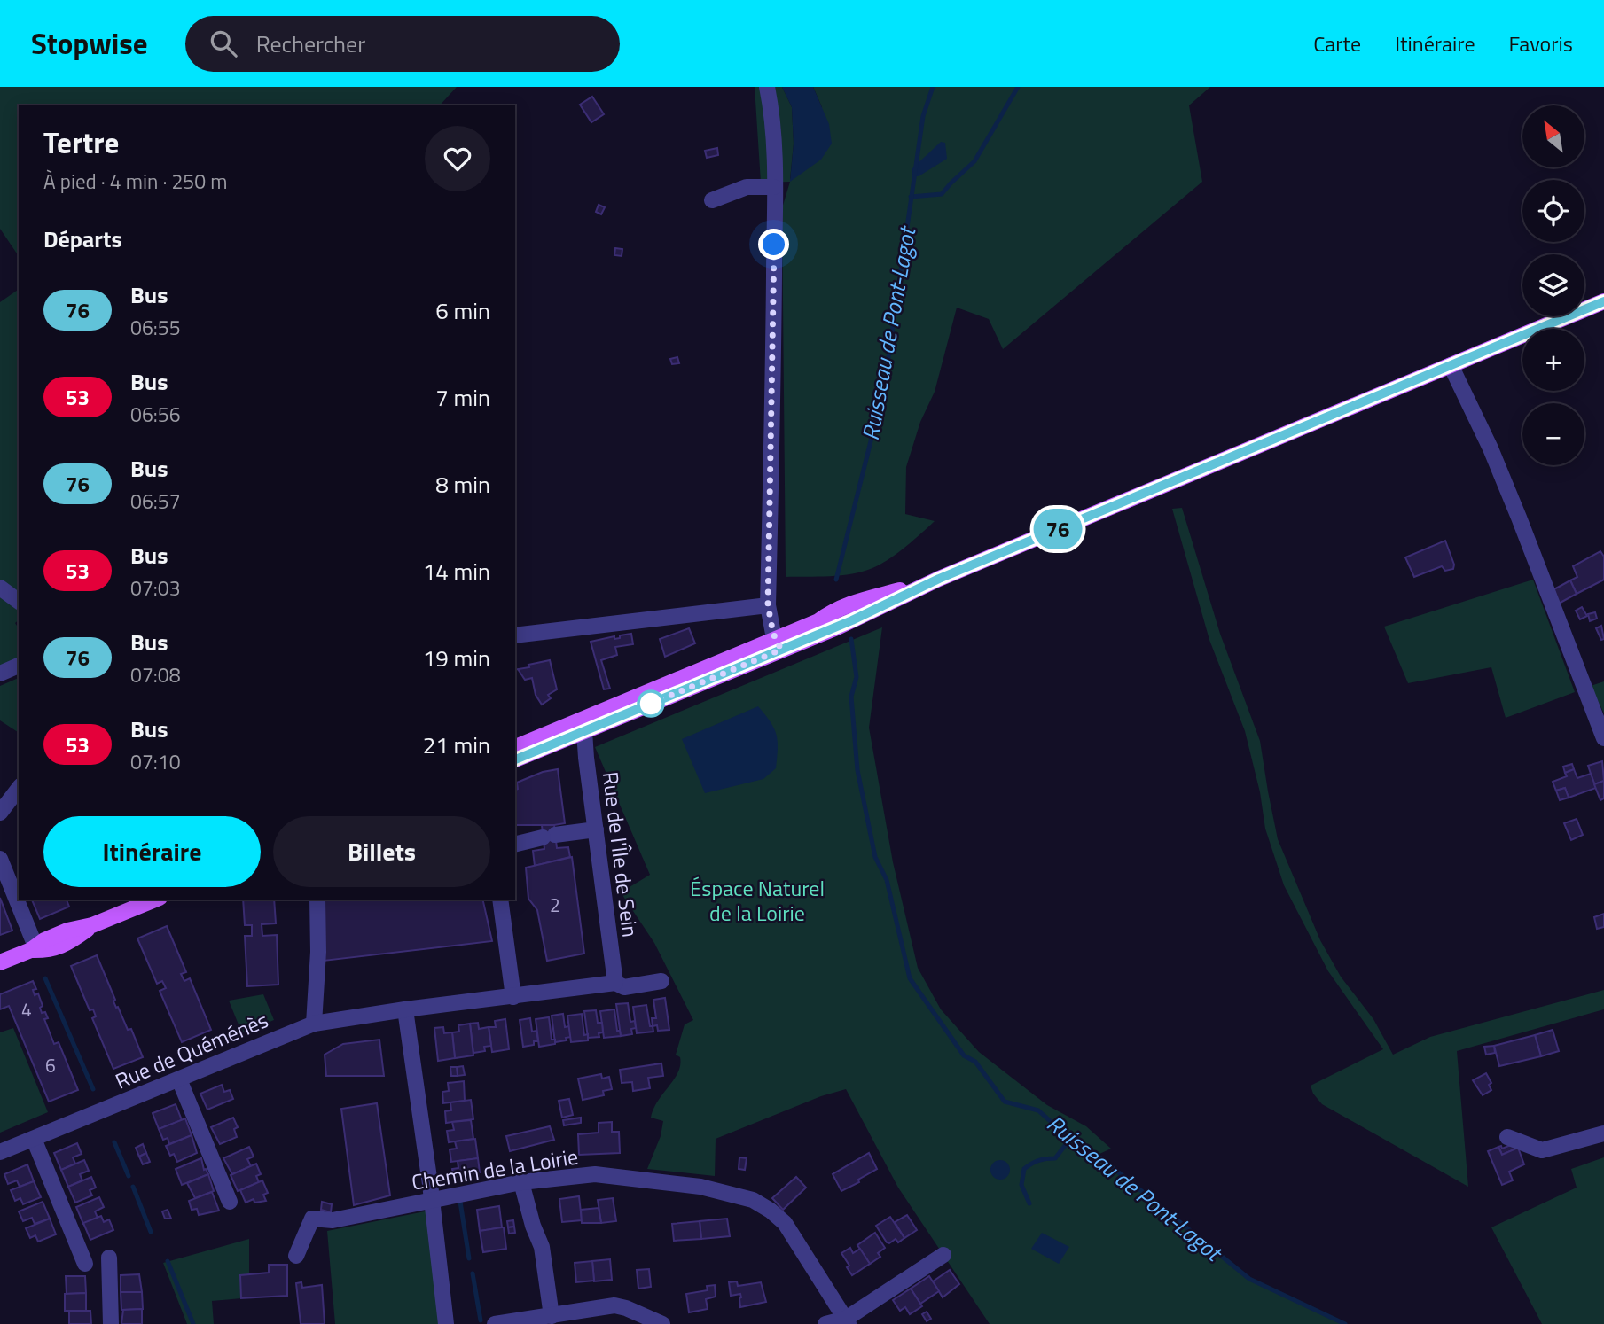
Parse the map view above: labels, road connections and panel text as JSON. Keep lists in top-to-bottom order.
{
  "streets": {
    "street": ["Rue de l'Île de Sein", "Rue de Quéménès", "Chemin de la Loirie"]
  },
  "water": ["Ruisseau de Pont-Lagot"],
  "parks": ["Éspace Naturel de la Loirie"],
  "lines": ["bus line 76"],
  "house_numbers": ["2", "4", "6"],
  "north": "top left",
  "page": {
    "header": "Stopwise",
    "search": "Rechercher",
    "nav": ["Carte", "Itinéraire", "Favoris"],
    "on_map": "76",
    "map_buttons": ["+", "−"],
    "heading": [
      ["Tertre", "À pied · 4 min · 250 m"],
      "Départs"
    ],
    "list": [
      {
        "mark": "76",
        "name": "Bus",
        "note": "06:55",
        "value": "6 min"
      },
      {
        "mark": "53",
        "name": "Bus",
        "note": "06:56",
        "value": "7 min"
      },
      {
        "mark": "76",
        "name": "Bus",
        "note": "06:57",
        "value": "8 min"
      },
      {
        "mark": "53",
        "name": "Bus",
        "note": "07:03",
        "value": "14 min"
      },
      {
        "mark": "76",
        "name": "Bus",
        "note": "07:08",
        "value": "19 min"
      },
      {
        "mark": "53",
        "name": "Bus",
        "note": "07:10",
        "value": "21 min"
      }
    ],
    "buttons": ["Itinéraire", "Billets"]
  }
}
